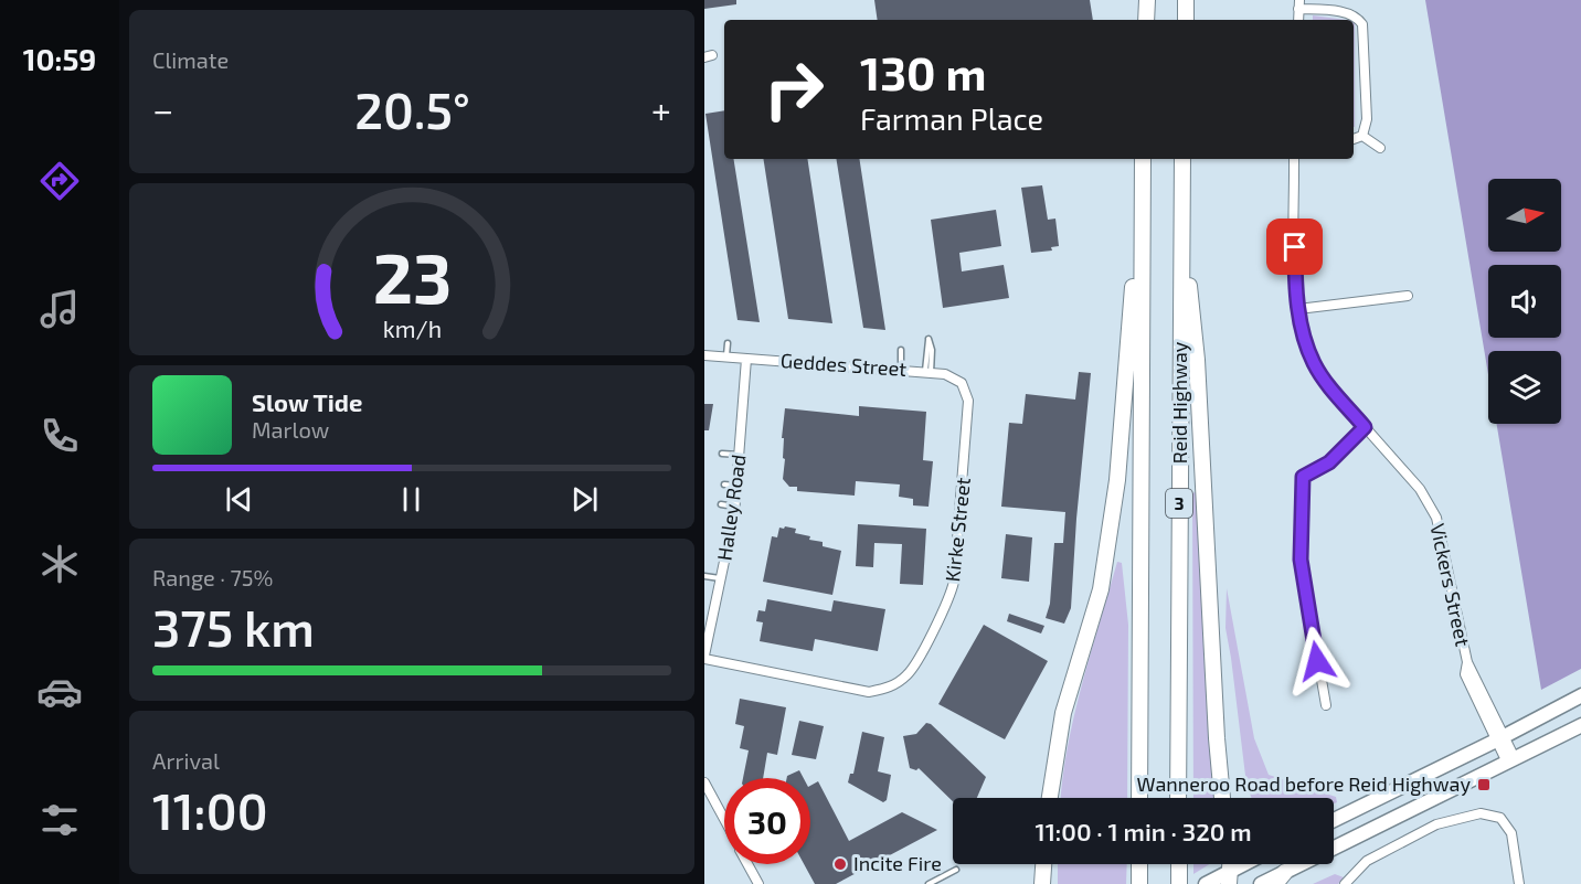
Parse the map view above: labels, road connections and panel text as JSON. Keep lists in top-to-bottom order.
{
  "streets": {
    "highway": ["Reid Highway", "3"],
    "street": [
      "Geddes Street",
      "Halley Road",
      "Kirke Street",
      "Vickers Street"
    ]
  },
  "crossings": [
    ["Geddes Street", "Halley Road"],
    ["Geddes Street", "Kirke Street"],
    ["Halley Road", "Kirke Street"]
  ],
  "places": {
    "transit": ["Wanneroo Road before Reid Highway"],
    "other": ["Incite Fire"]
  },
  "north": "right",
  "page": {
    "tabs": "10:59",
    "tile": [
      "Climate",
      ["Range · 75%", "375 km"],
      ["Arrival", "11:00"]
    ],
    "turn": ["130 m", "Farman Place"],
    "heat": ["−", "20.5°", "+"],
    "song": ["Slow Tide", "Marlow"],
    "limit": "30",
    "trip": "11:00 · 1 min · 320 m",
    "gauge": ["23", "km/h"]
  }
}
